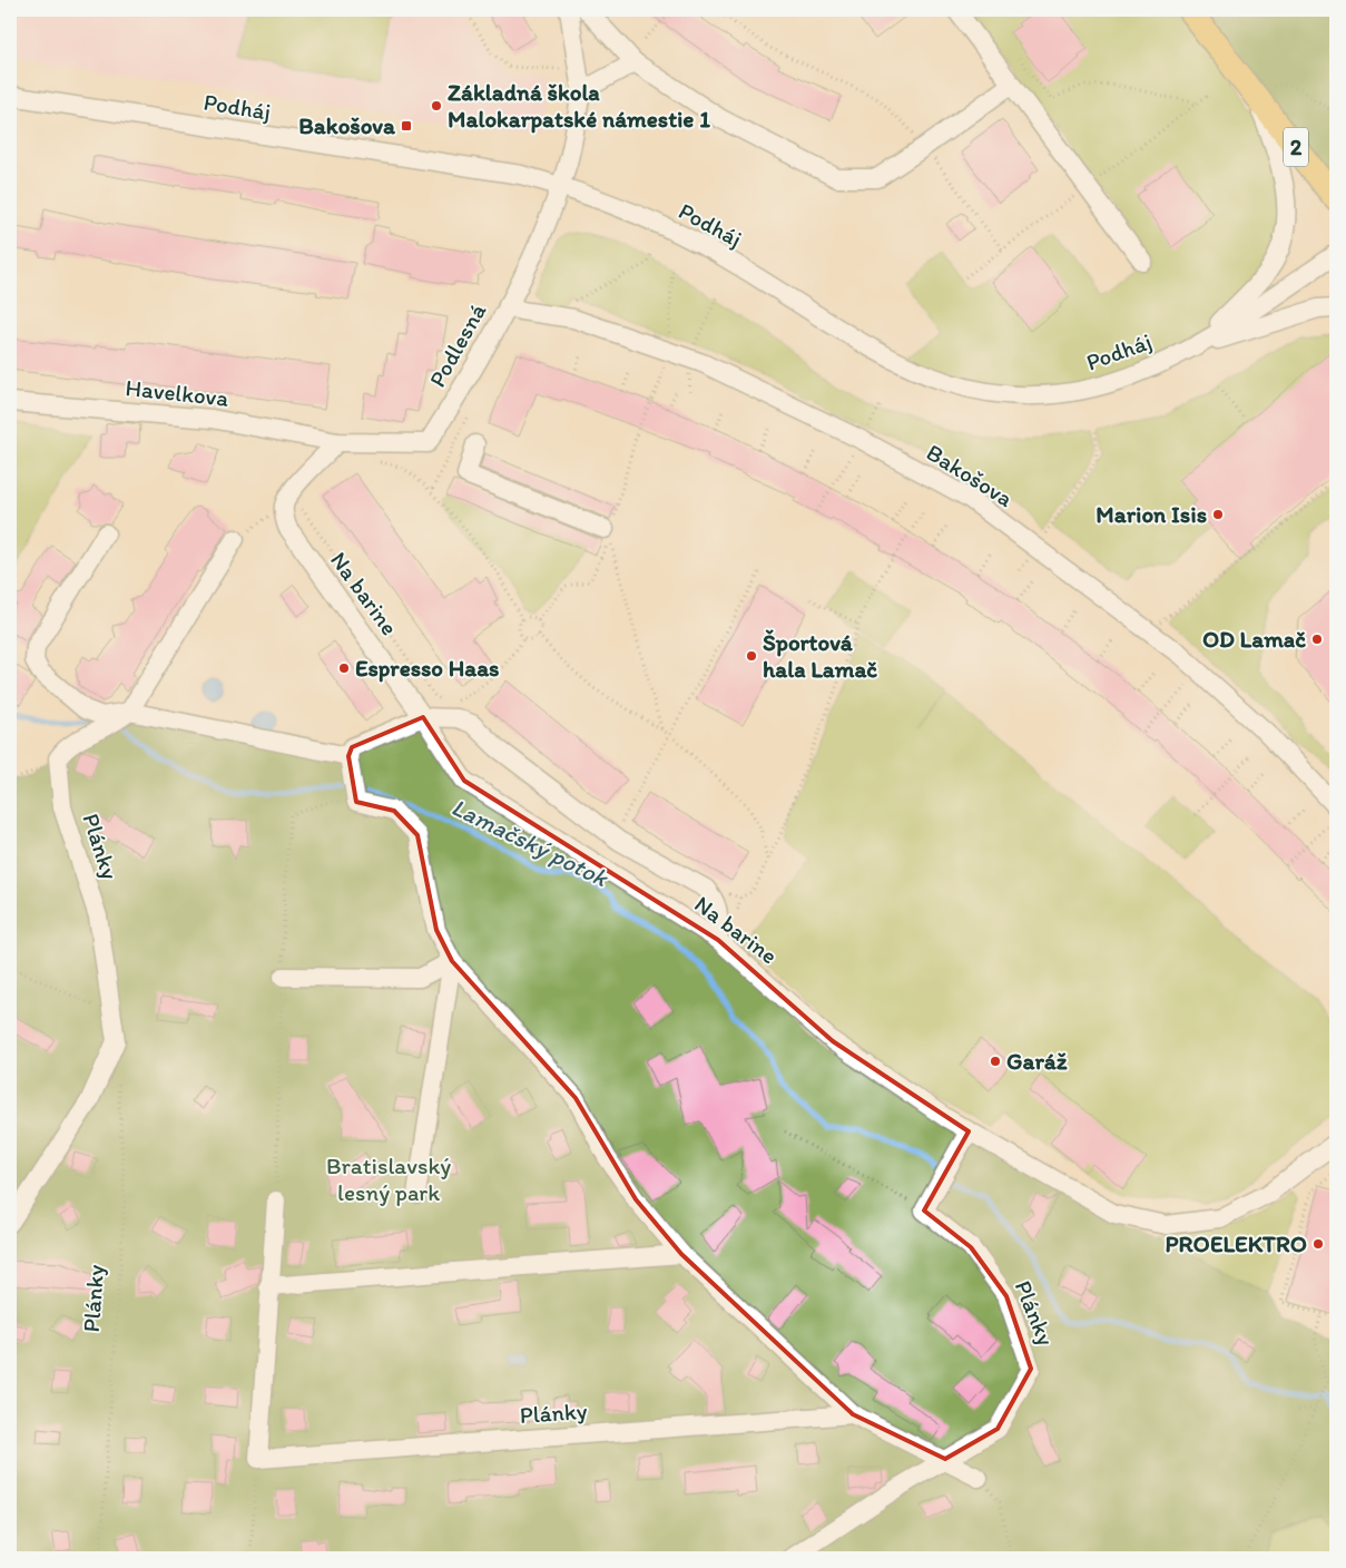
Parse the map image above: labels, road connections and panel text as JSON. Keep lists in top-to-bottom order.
{
  "streets": {
    "main road": ["2"],
    "street": [
      "Podháj",
      "Podlesná",
      "Havelkova",
      "Bakošova",
      "Na barine",
      "Plánky"
    ]
  },
  "crossings": [
    ["Podháj", "Podlesná"],
    ["Podlesná", "Havelkova"],
    ["Podlesná", "Bakošova"],
    ["Podlesná", "Na barine"],
    ["Havelkova", "Na barine"]
  ],
  "water": ["Lamačský potok"],
  "parks": ["Bratislavský lesný park"],
  "places": {
    "other": [
      "Základná škola Malokarpatské námestie 1",
      "Marion Isis",
      "OD Lamač",
      "Športová hala Lamač",
      "Espresso Haas",
      "Garáž",
      "PROELEKTRO"
    ],
    "transit": ["Bakošova"]
  }
}
